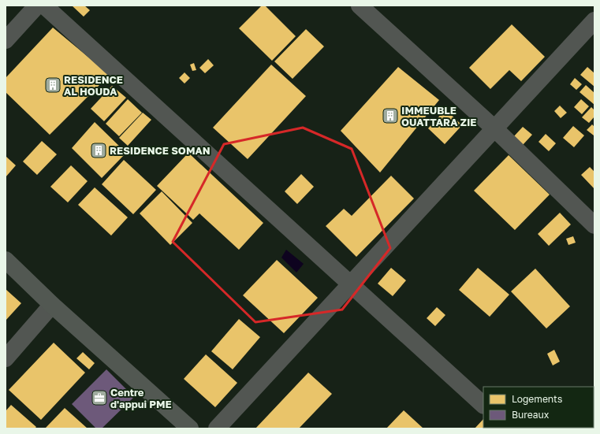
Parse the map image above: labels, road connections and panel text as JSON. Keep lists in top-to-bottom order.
{
  "places": {
    "building": ["RESIDENCE AL HOUDA", "IMMEUBLE OUATTARA ZIE", "RESIDENCE SOMAN"],
    "office": ["Centre d'appui PME"]
  },
  "legend": ["Logements", "Bureaux"]
}
